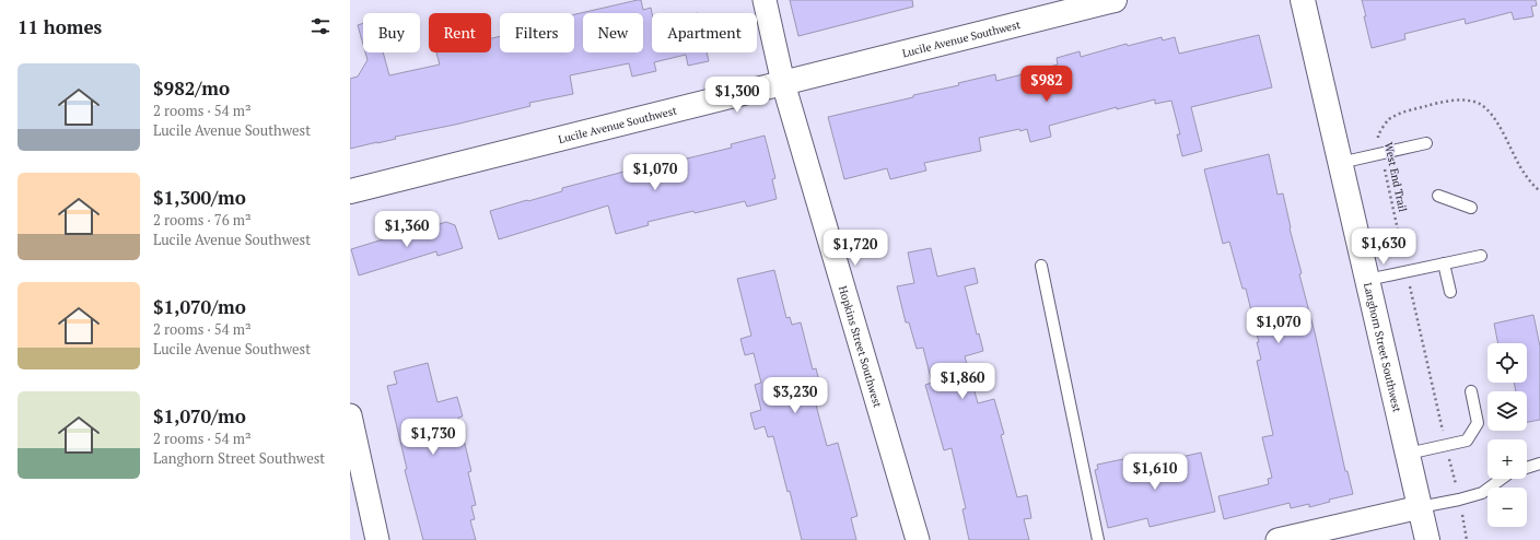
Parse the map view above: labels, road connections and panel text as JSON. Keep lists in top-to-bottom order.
{
  "streets": {
    "street": ["Lucile Avenue Southwest", "Hopkins Street Southwest", "Langhorn Street Southwest"],
    "path": ["West End Trail"]
  },
  "crossings": [
    ["Lucile Avenue Southwest", "Hopkins Street Southwest"]
  ],
  "page": {
    "heading": "11 homes",
    "chip": [
      "Buy",
      "Rent",
      "Filters",
      "New",
      "Apartment"
    ],
    "list": [
      {
        "name": "$982/mo",
        "note": "2 rooms · 54 m² · Lucile Avenue Southwest"
      },
      {
        "name": "$1,300/mo",
        "note": "2 rooms · 76 m² · Lucile Avenue Southwest"
      },
      {
        "name": "$1,070/mo",
        "note": "2 rooms · 54 m² · Lucile Avenue Southwest"
      },
      {
        "name": "$1,070/mo",
        "note": "2 rooms · 54 m² · Langhorn Street Southwest"
      }
    ],
    "price": [
      "$982",
      "$1,300",
      "$1,070",
      "$1,360",
      "$1,630",
      "$1,720",
      "$1,070",
      "$1,860",
      "$3,230",
      "$1,730",
      "$1,610"
    ],
    "map_buttons": ["+", "−"]
  }
}
